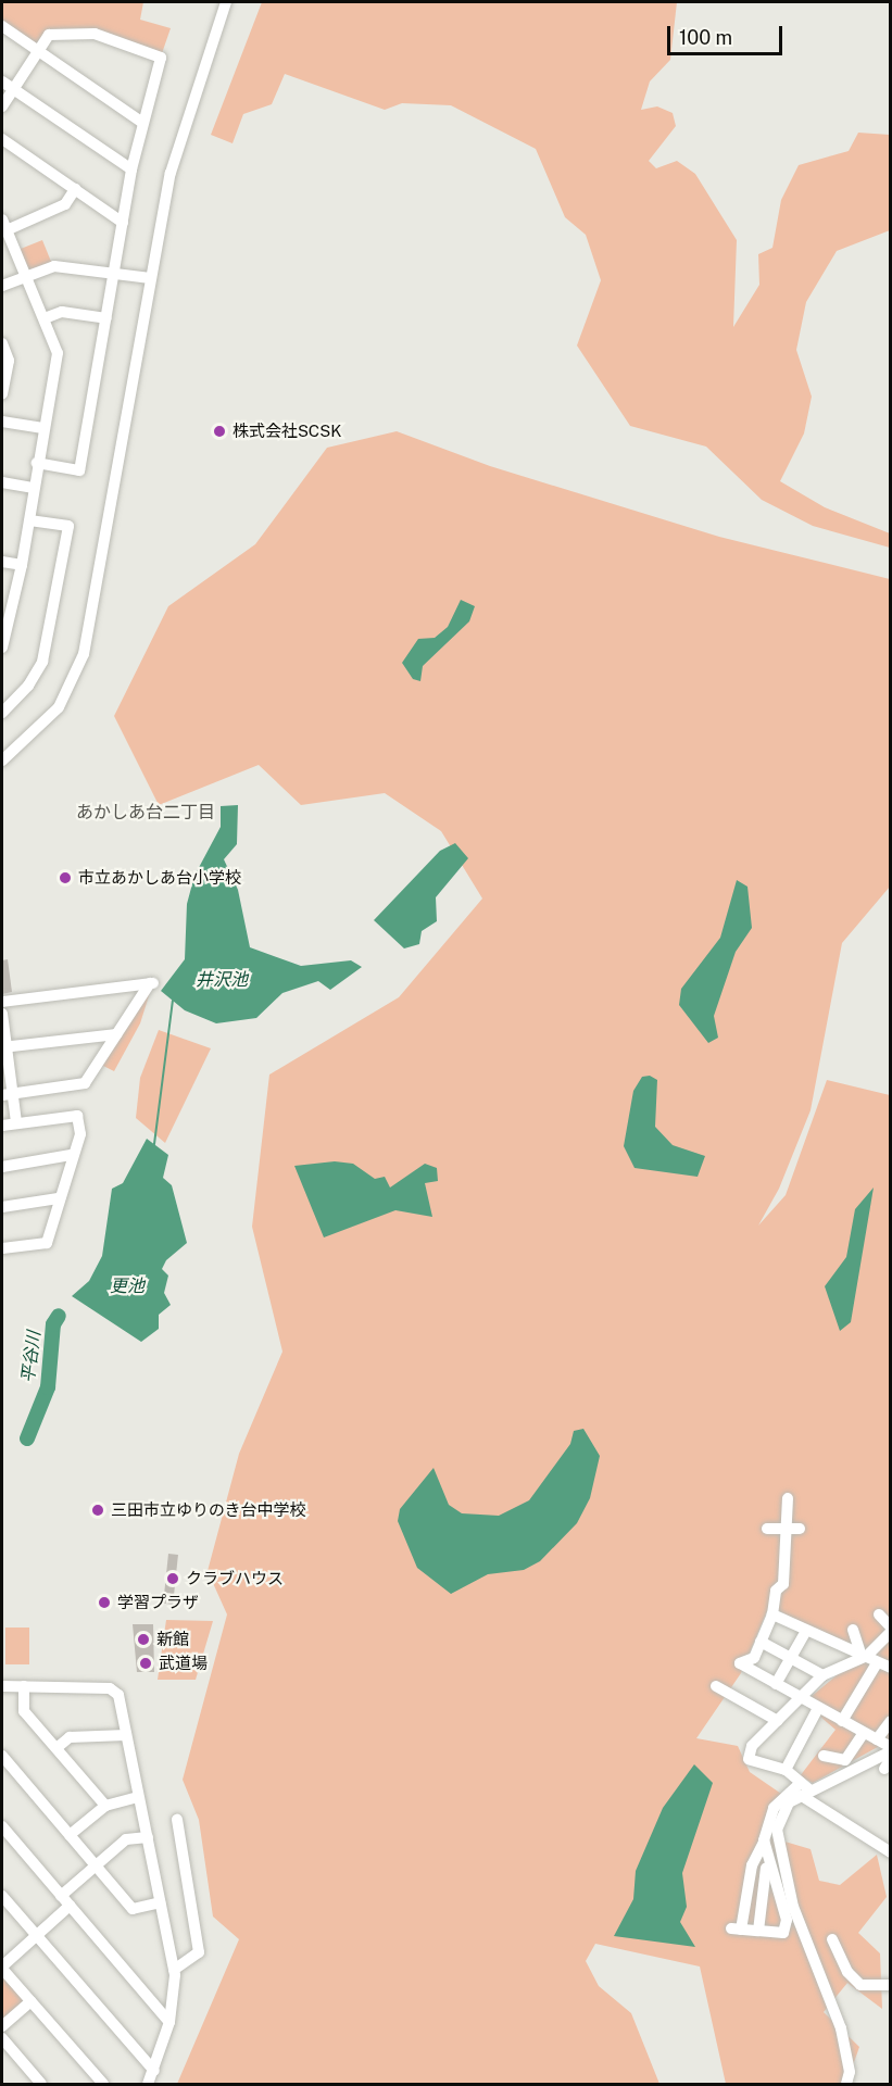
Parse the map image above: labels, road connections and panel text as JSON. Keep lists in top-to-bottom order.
{
  "districts": ["あかしあ台二丁目"],
  "water": ["井沢池", "更池", "平谷川"],
  "places": [
    "株式会社SCSK",
    "市立あかしあ台小学校",
    "三田市立ゆりのき台中学校",
    "クラブハウス",
    "学習プラザ",
    "新館",
    "武道場"
  ],
  "scale_bar": "100 m"
}
